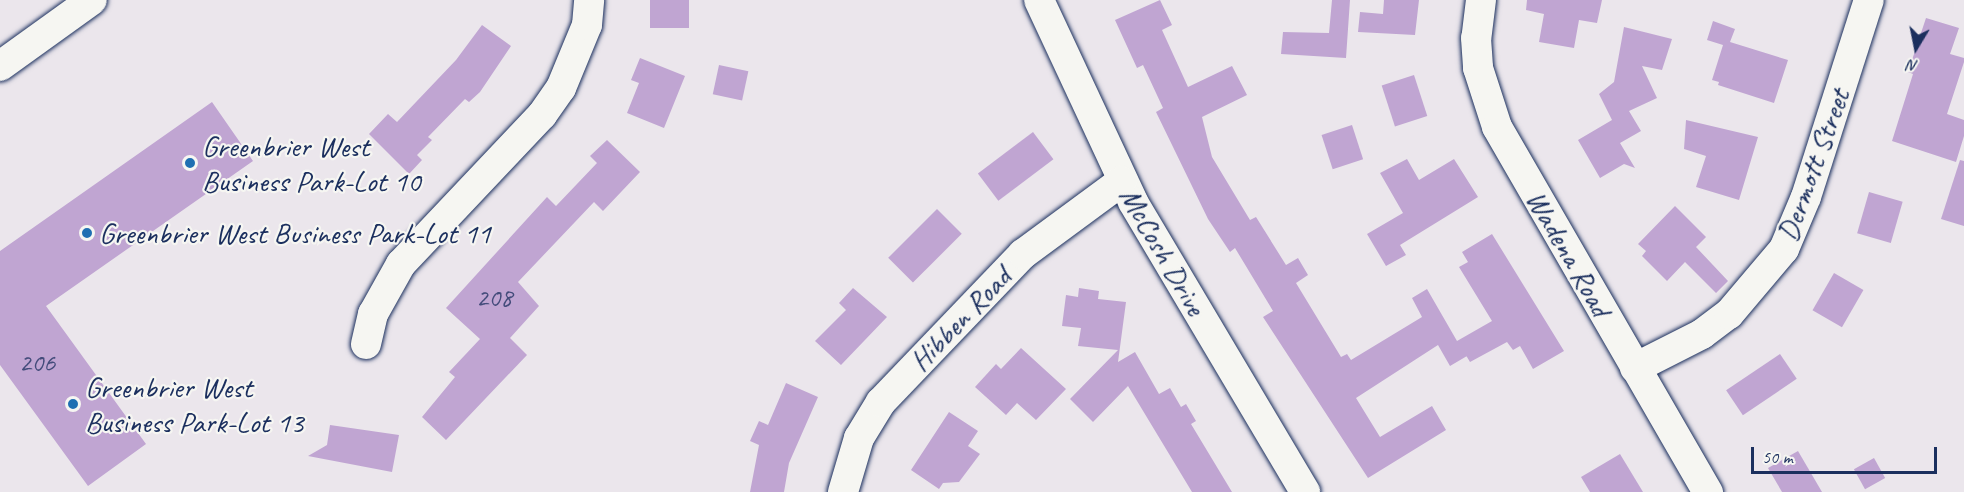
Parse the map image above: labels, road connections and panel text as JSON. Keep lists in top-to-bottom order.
{
  "streets": {
    "street": [
      "Dermott Street",
      "McCosh Drive",
      "Wadena Road",
      "Hibben Road"
    ]
  },
  "crossings": [
    ["Dermott Street", "Wadena Road"],
    ["McCosh Drive", "Hibben Road"]
  ],
  "places": ["Greenbrier West Business Park-Lot 10", "Greenbrier West Business Park-Lot 11", "Greenbrier West Business Park-Lot 13"],
  "house_numbers": ["208", "206"],
  "scale_bar": "50 m",
  "north": "bottom"
}
